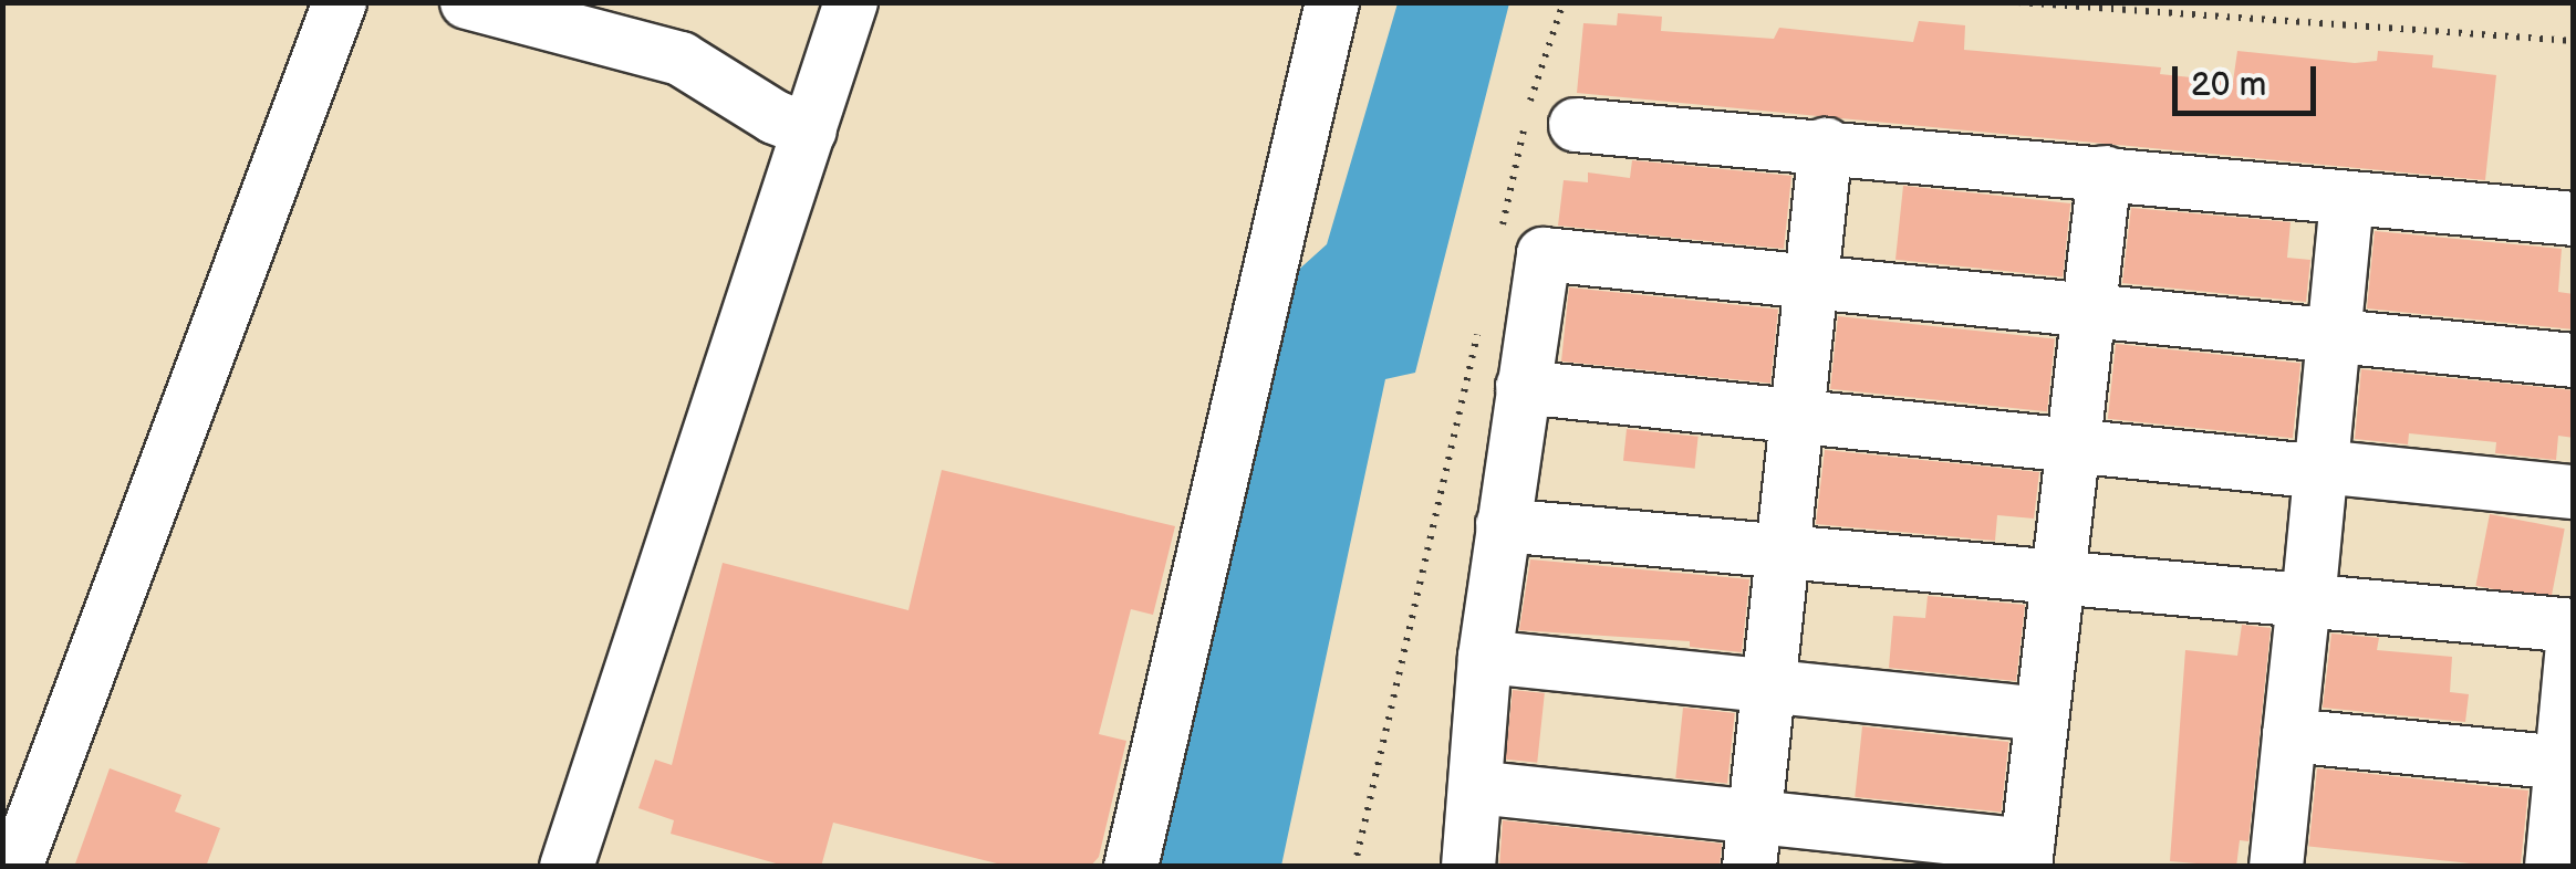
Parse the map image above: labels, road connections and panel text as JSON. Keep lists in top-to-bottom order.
{
  "scale_bar": "20 m"
}
